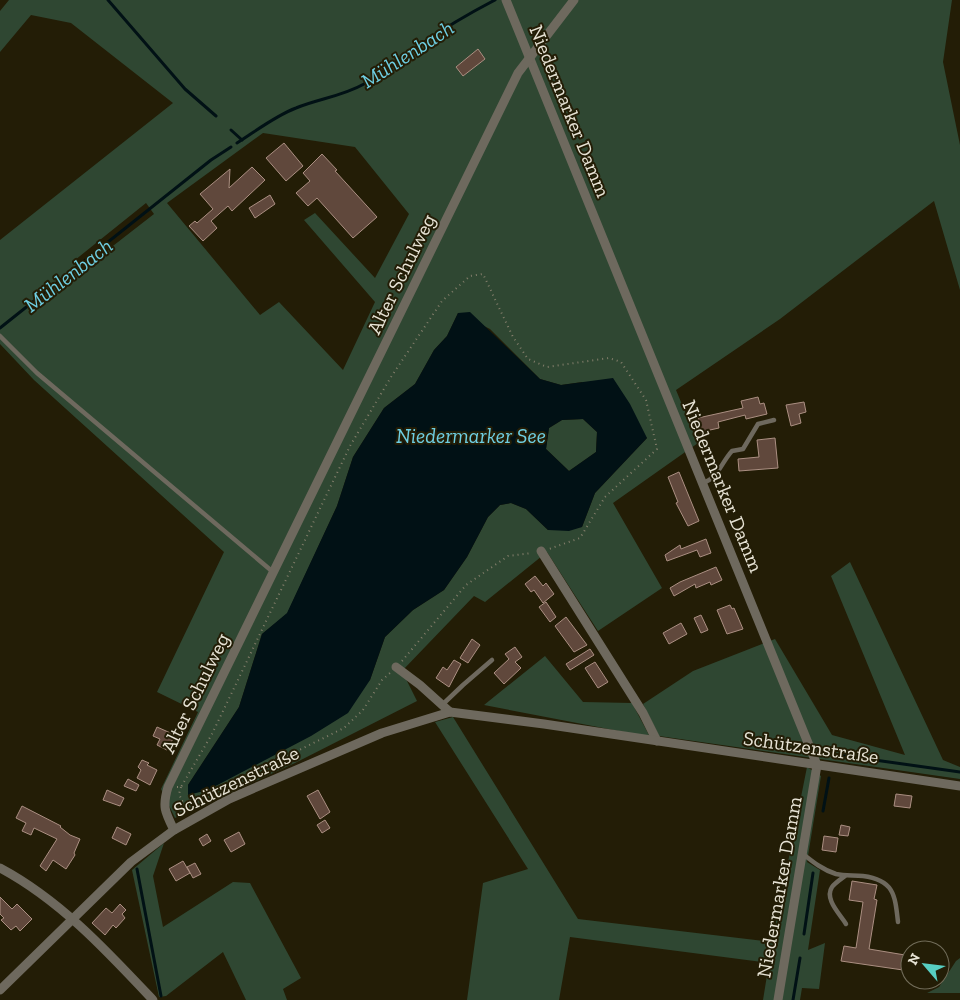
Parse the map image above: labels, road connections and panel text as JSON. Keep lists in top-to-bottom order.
{
  "streets": {
    "street": ["Niedermarker Damm", "Alter Schulweg", "Schützenstraße"]
  },
  "crossings": [
    ["Niedermarker Damm", "Alter Schulweg"],
    ["Niedermarker Damm", "Schützenstraße"],
    ["Alter Schulweg", "Schützenstraße"]
  ],
  "water": ["Mühlenbach", "Niedermarker See"],
  "north": "top left"
}
